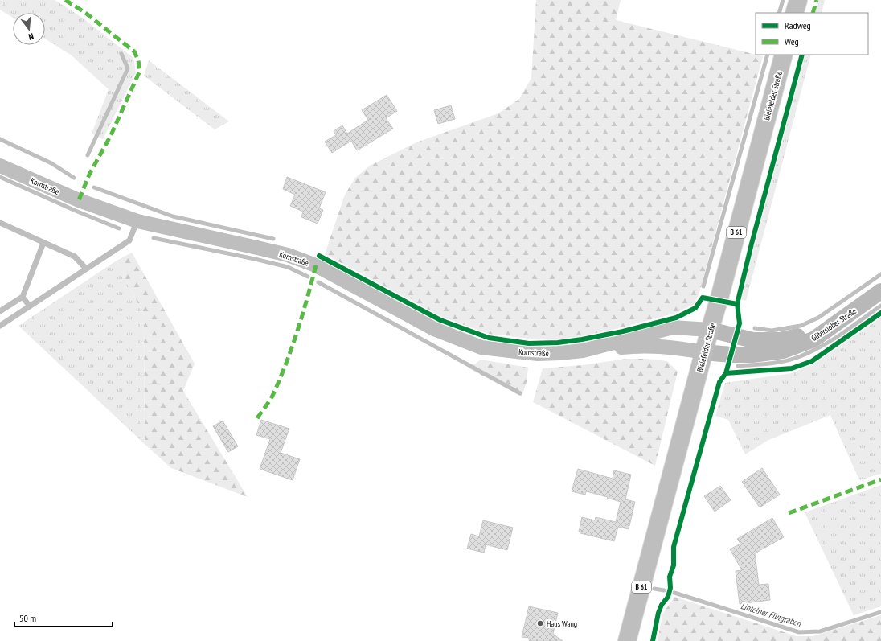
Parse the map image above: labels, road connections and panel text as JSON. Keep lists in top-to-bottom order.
{
  "streets": {
    "main road": ["Bielefelder Straße", "B 61", "Gütersloher Straße"],
    "street": ["Kornstraße"]
  },
  "crossings": [
    ["Bielefelder Straße", "Kornstraße"],
    ["Bielefelder Straße", "Gütersloher Straße"],
    ["Kornstraße", "Gütersloher Straße"]
  ],
  "water": ["Lintelner Flutgraben"],
  "places": ["Haus Wang"],
  "legend": ["Radweg", "Weg"],
  "scale_bar": "50 m",
  "north": "bottom"
}
